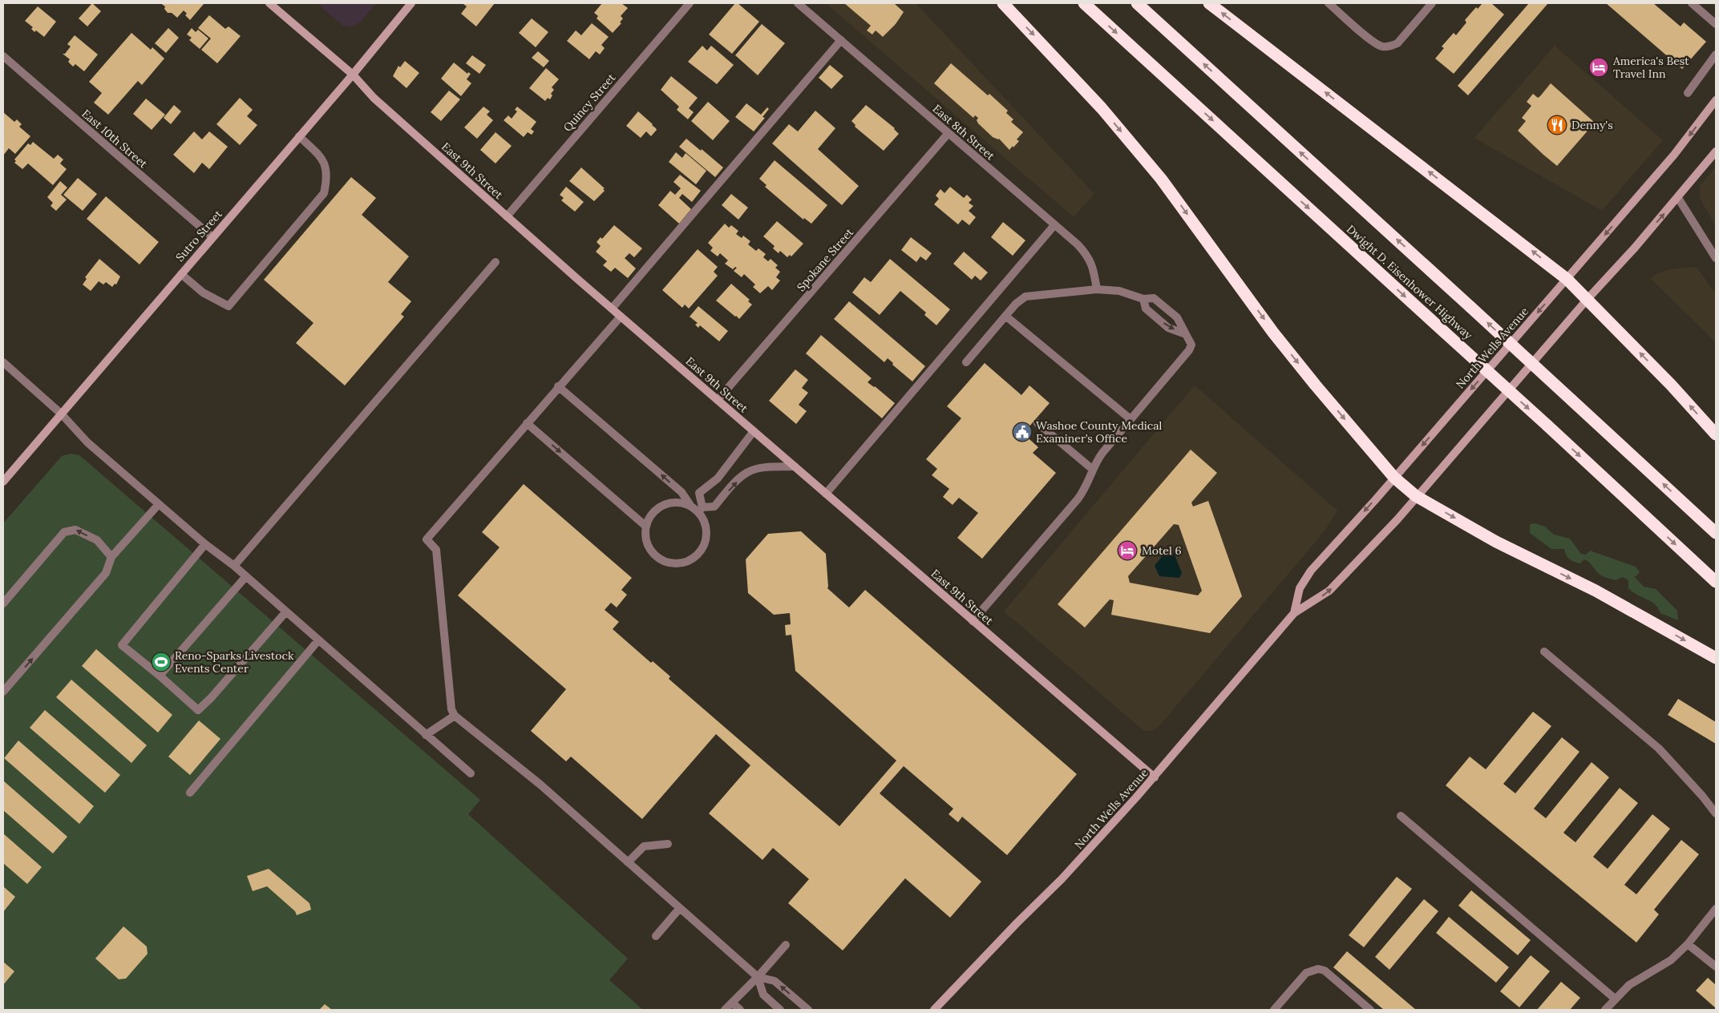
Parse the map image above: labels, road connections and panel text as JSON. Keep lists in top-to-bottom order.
{
  "streets": {
    "highway": ["Dwight D. Eisenhower Highway"],
    "main road": ["East 9th Street", "Sutro Street", "North Wells Avenue"],
    "street": [
      "Quincy Street",
      "East 8th Street",
      "East 10th Street",
      "Spokane Street"
    ]
  },
  "crossings": [
    ["Quincy Street", "East 9th Street"],
    ["East 8th Street", "Spokane Street"],
    ["East 10th Street", "Sutro Street"],
    ["East 9th Street", "Sutro Street"],
    ["East 9th Street", "Spokane Street"],
    ["East 9th Street", "North Wells Avenue"]
  ],
  "places": {
    "hotel": ["America's Best Travel Inn", "Motel 6"],
    "restaurant": ["Denny's"],
    "public building": ["Washoe County Medical Examiner’s Office"],
    "sports": ["Reno-Sparks Livestock Events Center"]
  }
}
